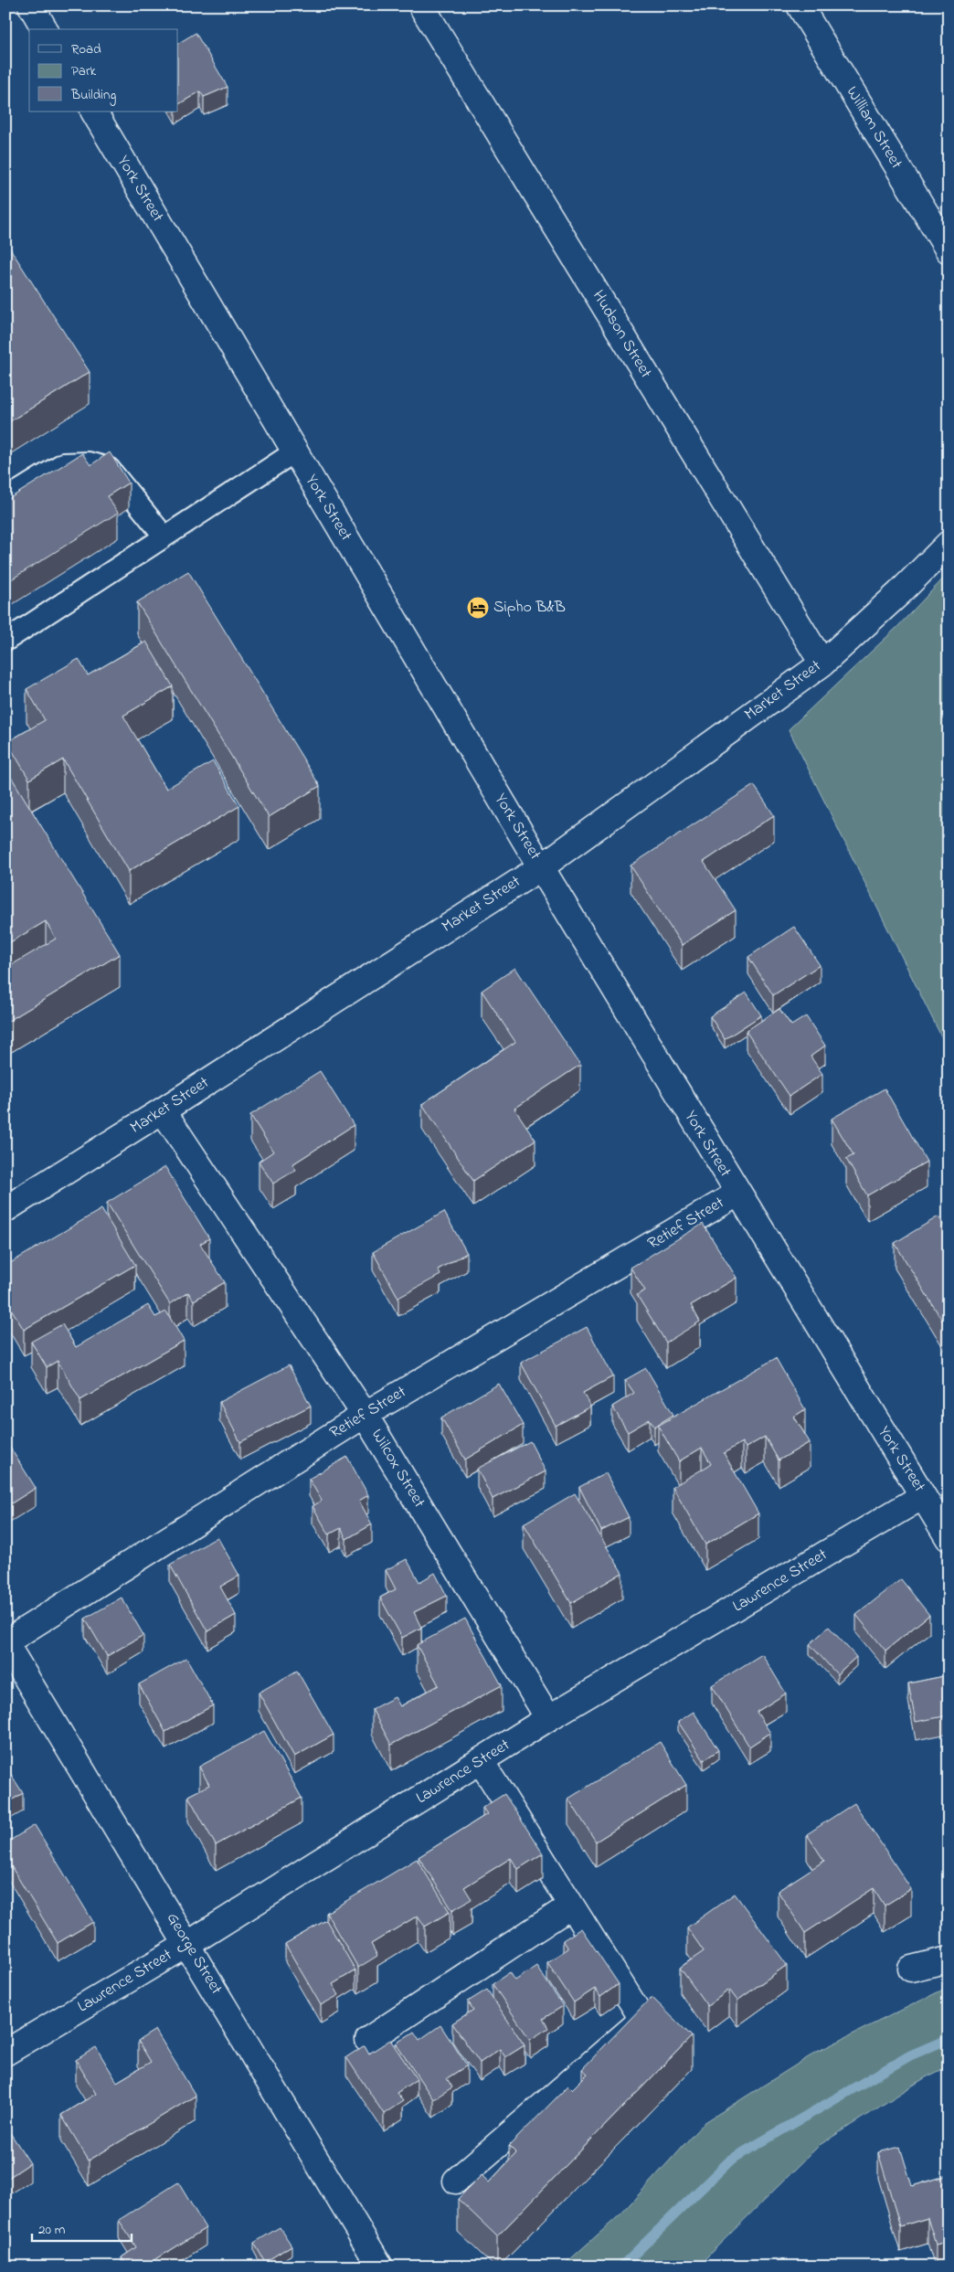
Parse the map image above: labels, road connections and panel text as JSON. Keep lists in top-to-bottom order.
{
  "streets": {
    "street": [
      "William Street",
      "York Street",
      "Hudson Street",
      "Market Street",
      "Retief Street",
      "Wilcox Street",
      "Lawrence Street",
      "George Street"
    ]
  },
  "crossings": [
    ["York Street", "Market Street"],
    ["York Street", "Retief Street"],
    ["York Street", "Lawrence Street"],
    ["Hudson Street", "Market Street"],
    ["Market Street", "Wilcox Street"],
    ["Retief Street", "Wilcox Street"],
    ["Retief Street", "George Street"],
    ["Wilcox Street", "Lawrence Street"],
    ["Lawrence Street", "George Street"]
  ],
  "places": {
    "hotel": ["Sipho B&B"]
  },
  "legend": ["Road", "Park", "Building"],
  "scale_bar": "20 m"
}
